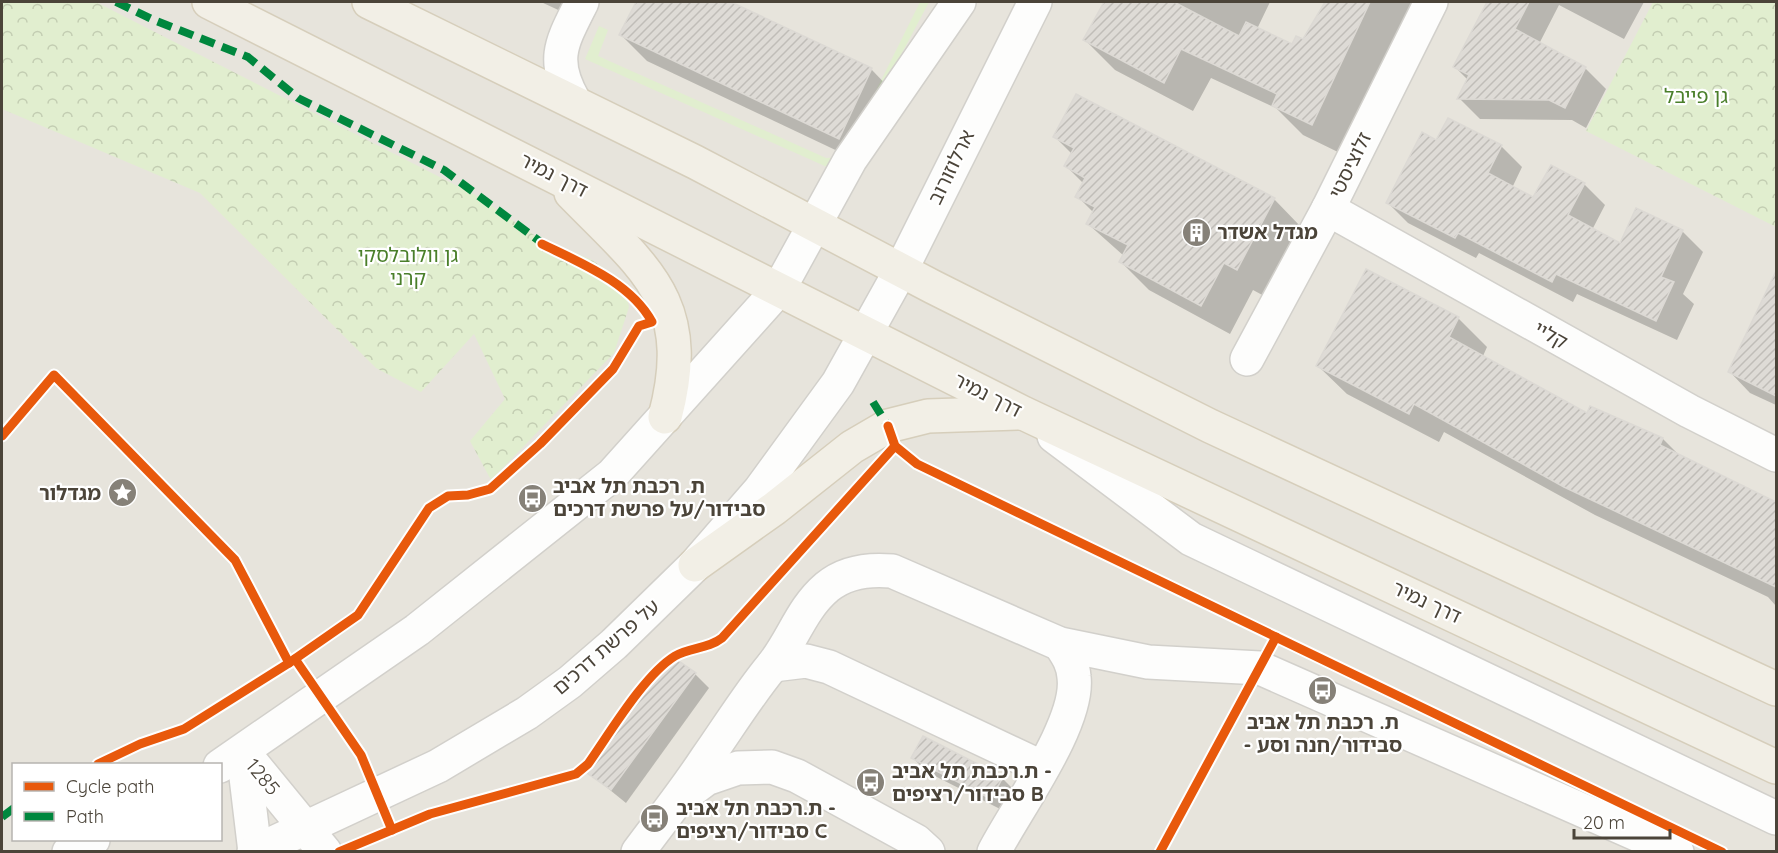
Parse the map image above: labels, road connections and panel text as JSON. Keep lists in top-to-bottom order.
{
  "streets": {
    "main road": ["דרך נמיר"],
    "street": [
      "זלוציסטי",
      "ארלוזורוב",
      "קליי",
      "על פרשת דרכים",
      "1285"
    ]
  },
  "crossings": [
    ["זלוציסטי", "קליי"],
    ["ארלוזורוב", "דרך נמיר"],
    ["ארלוזורוב", "על פרשת דרכים"],
    ["דרך נמיר", "על פרשת דרכים"],
    ["על פרשת דרכים", "1285"]
  ],
  "parks": ["גן פייבל", "גן וולובלסקי קרני"],
  "places": {
    "building": ["מגדל אשדר"],
    "place": ["מגדלור"],
    "bus stop": [
      "ת. רכבת תל אביב סבידור/על פרשת דרכים",
      "ת. רכבת תל אביב - סבידור/חנה וסע",
      "ת.רכבת תל אביב - סבידור/רציפים B",
      "ת.רכבת תל אביב - סבידור/רציפים C"
    ]
  },
  "legend": ["Cycle path", "Path"],
  "scale_bar": "20 m"
}
